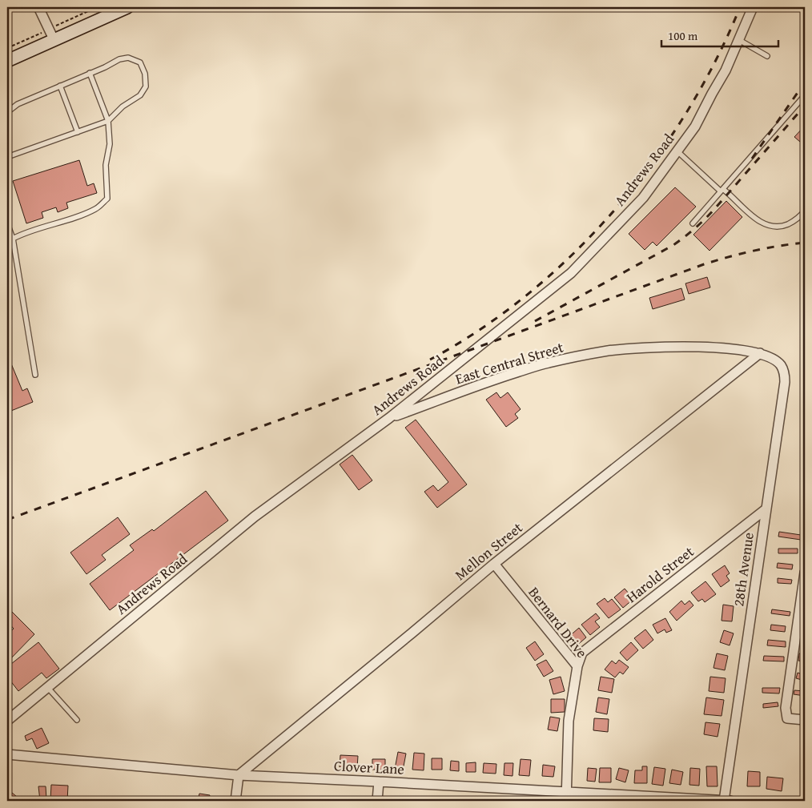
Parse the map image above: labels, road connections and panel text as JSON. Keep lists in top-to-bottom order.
{
  "streets": {
    "street": [
      "Andrews Road",
      "East Central Street",
      "Mellon Street",
      "28th Avenue",
      "Harold Street",
      "Bernard Drive",
      "Clover Lane"
    ]
  },
  "crossings": [
    ["Andrews Road", "East Central Street"],
    ["East Central Street", "Mellon Street"],
    ["East Central Street", "28th Avenue"],
    ["Mellon Street", "28th Avenue"],
    ["Mellon Street", "Bernard Drive"],
    ["Mellon Street", "Clover Lane"],
    ["28th Avenue", "Harold Street"],
    ["28th Avenue", "Clover Lane"],
    ["Harold Street", "Bernard Drive"],
    ["Bernard Drive", "Clover Lane"]
  ],
  "scale_bar": "100 m"
}
